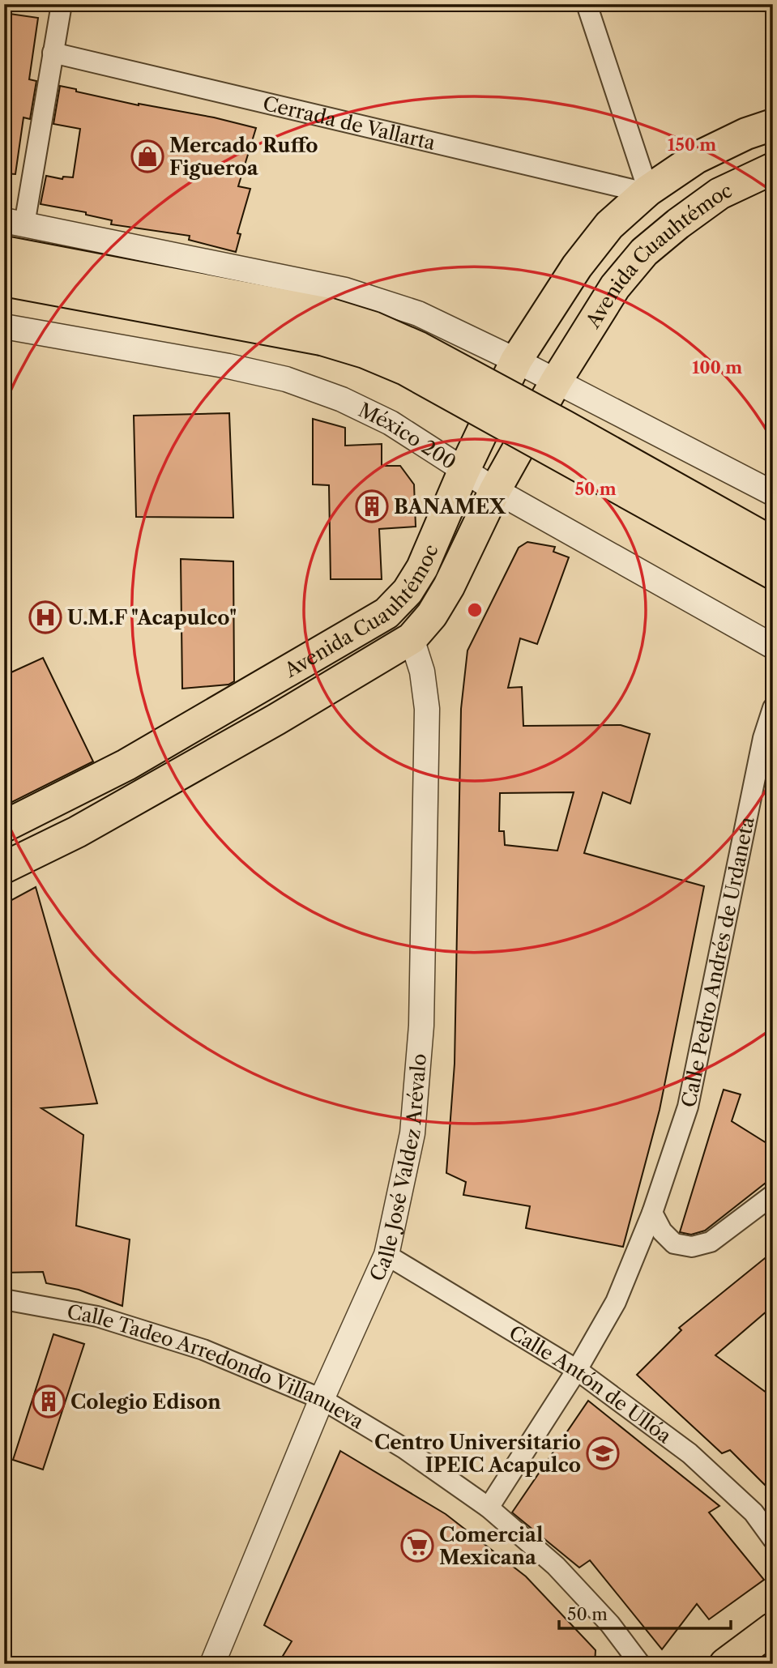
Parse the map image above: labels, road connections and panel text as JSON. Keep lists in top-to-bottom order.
{
  "streets": {
    "main road": ["Avenida Cuauhtémoc"],
    "street": [
      "Cerrada de Vallarta",
      "México 200",
      "Calle Pedro Andrés de Urdaneta",
      "Calle José Valdez Arévalo",
      "Calle Tadeo Arredondo Villanueva",
      "Calle Antón de Ullóa"
    ]
  },
  "crossings": [
    ["Cerrada de Vallarta", "Avenida Cuauhtémoc"],
    ["Avenida Cuauhtémoc", "México 200"],
    ["Avenida Cuauhtémoc", "Calle José Valdez Arévalo"],
    ["Calle Pedro Andrés de Urdaneta", "Calle Tadeo Arredondo Villanueva"],
    ["Calle Pedro Andrés de Urdaneta", "Calle Antón de Ullóa"],
    ["Calle José Valdez Arévalo", "Calle Tadeo Arredondo Villanueva"],
    ["Calle José Valdez Arévalo", "Calle Antón de Ullóa"]
  ],
  "places": {
    "shop": ["Mercado Ruffo Figueroa"],
    "building": ["BANAMEX", "Colegio Edison"],
    "hospital": ["U.M.F \"Acapulco\""],
    "school or university": ["Centro Universitario IPEIC Acapulco"],
    "supermarket": ["Comercial Mexicana"]
  },
  "scale_bar": "50 m",
  "rings": ["150 m", "100 m", "50 m"]
}
